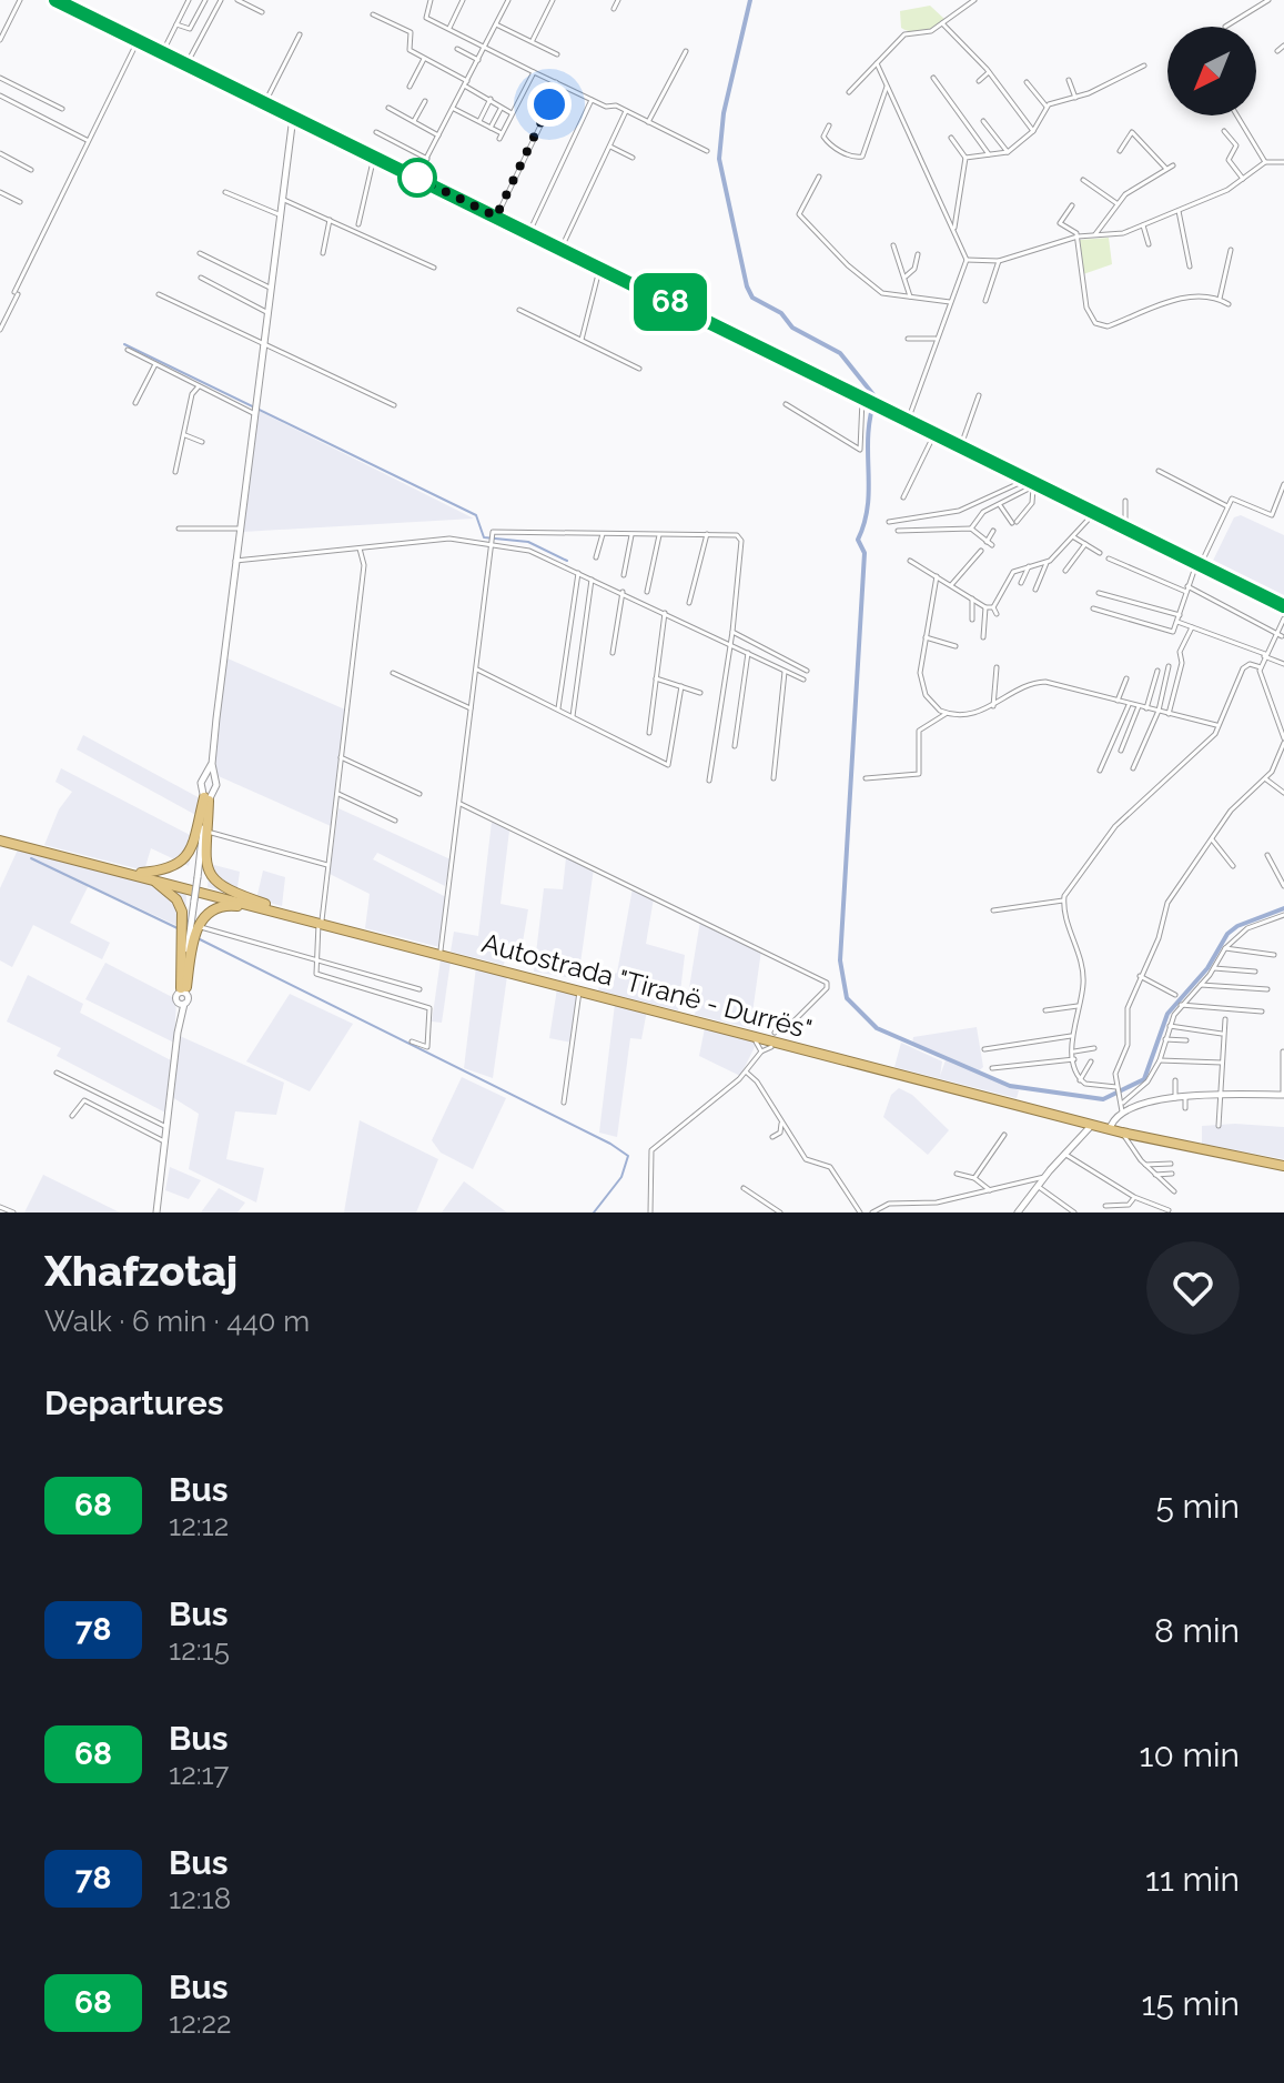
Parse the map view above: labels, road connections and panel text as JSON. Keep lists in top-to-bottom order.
{
  "streets": {
    "highway": ["Autostrada \"Tiranë - Durrës\""]
  },
  "lines": ["bus line 68"],
  "north": "bottom left",
  "page": {
    "on_map": "68",
    "heading": [
      ["Xhafzotaj", "Walk · 6 min · 440 m"],
      "Departures"
    ],
    "list": [
      {
        "mark": "68",
        "name": "Bus",
        "note": "12:12",
        "value": "5 min"
      },
      {
        "mark": "78",
        "name": "Bus",
        "note": "12:15",
        "value": "8 min"
      },
      {
        "mark": "68",
        "name": "Bus",
        "note": "12:17",
        "value": "10 min"
      },
      {
        "mark": "78",
        "name": "Bus",
        "note": "12:18",
        "value": "11 min"
      },
      {
        "mark": "68",
        "name": "Bus",
        "note": "12:22",
        "value": "15 min"
      }
    ]
  }
}
